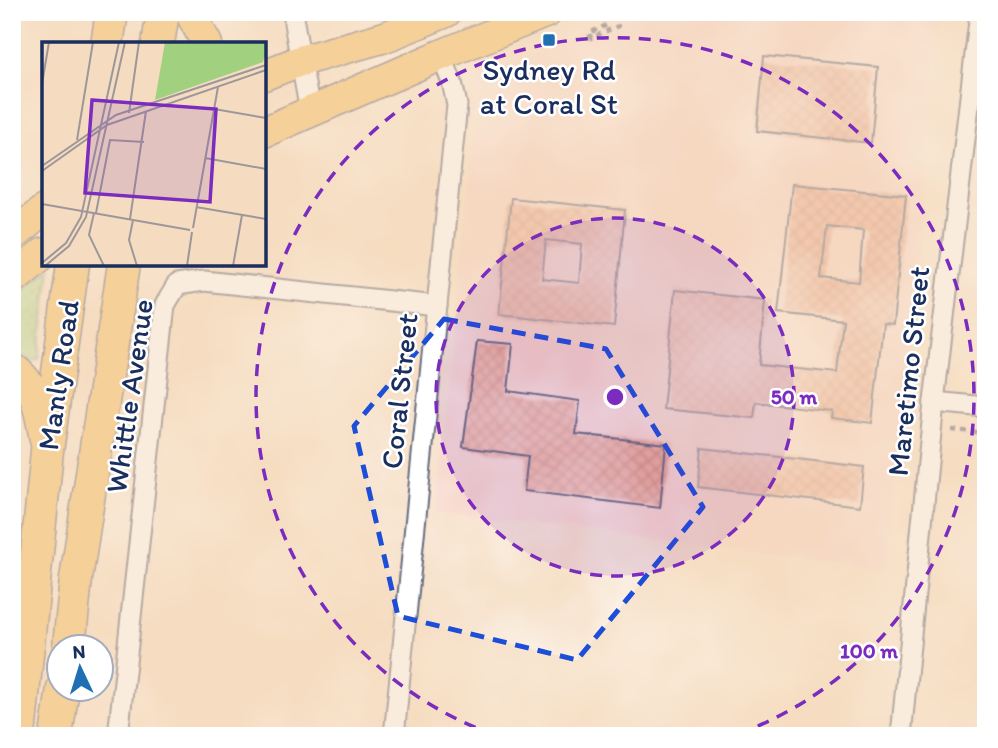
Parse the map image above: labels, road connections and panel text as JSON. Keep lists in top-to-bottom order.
{
  "streets": {
    "highway": ["Manly Road"],
    "street": ["Maretimo Street", "Coral Street", "Whittle Avenue"]
  },
  "crossings": [
    ["Coral Street", "Whittle Avenue"]
  ],
  "places": {
    "transit": ["Sydney Rd at Coral St"]
  },
  "north": "top",
  "rings": ["50 m", "100 m"]
}
